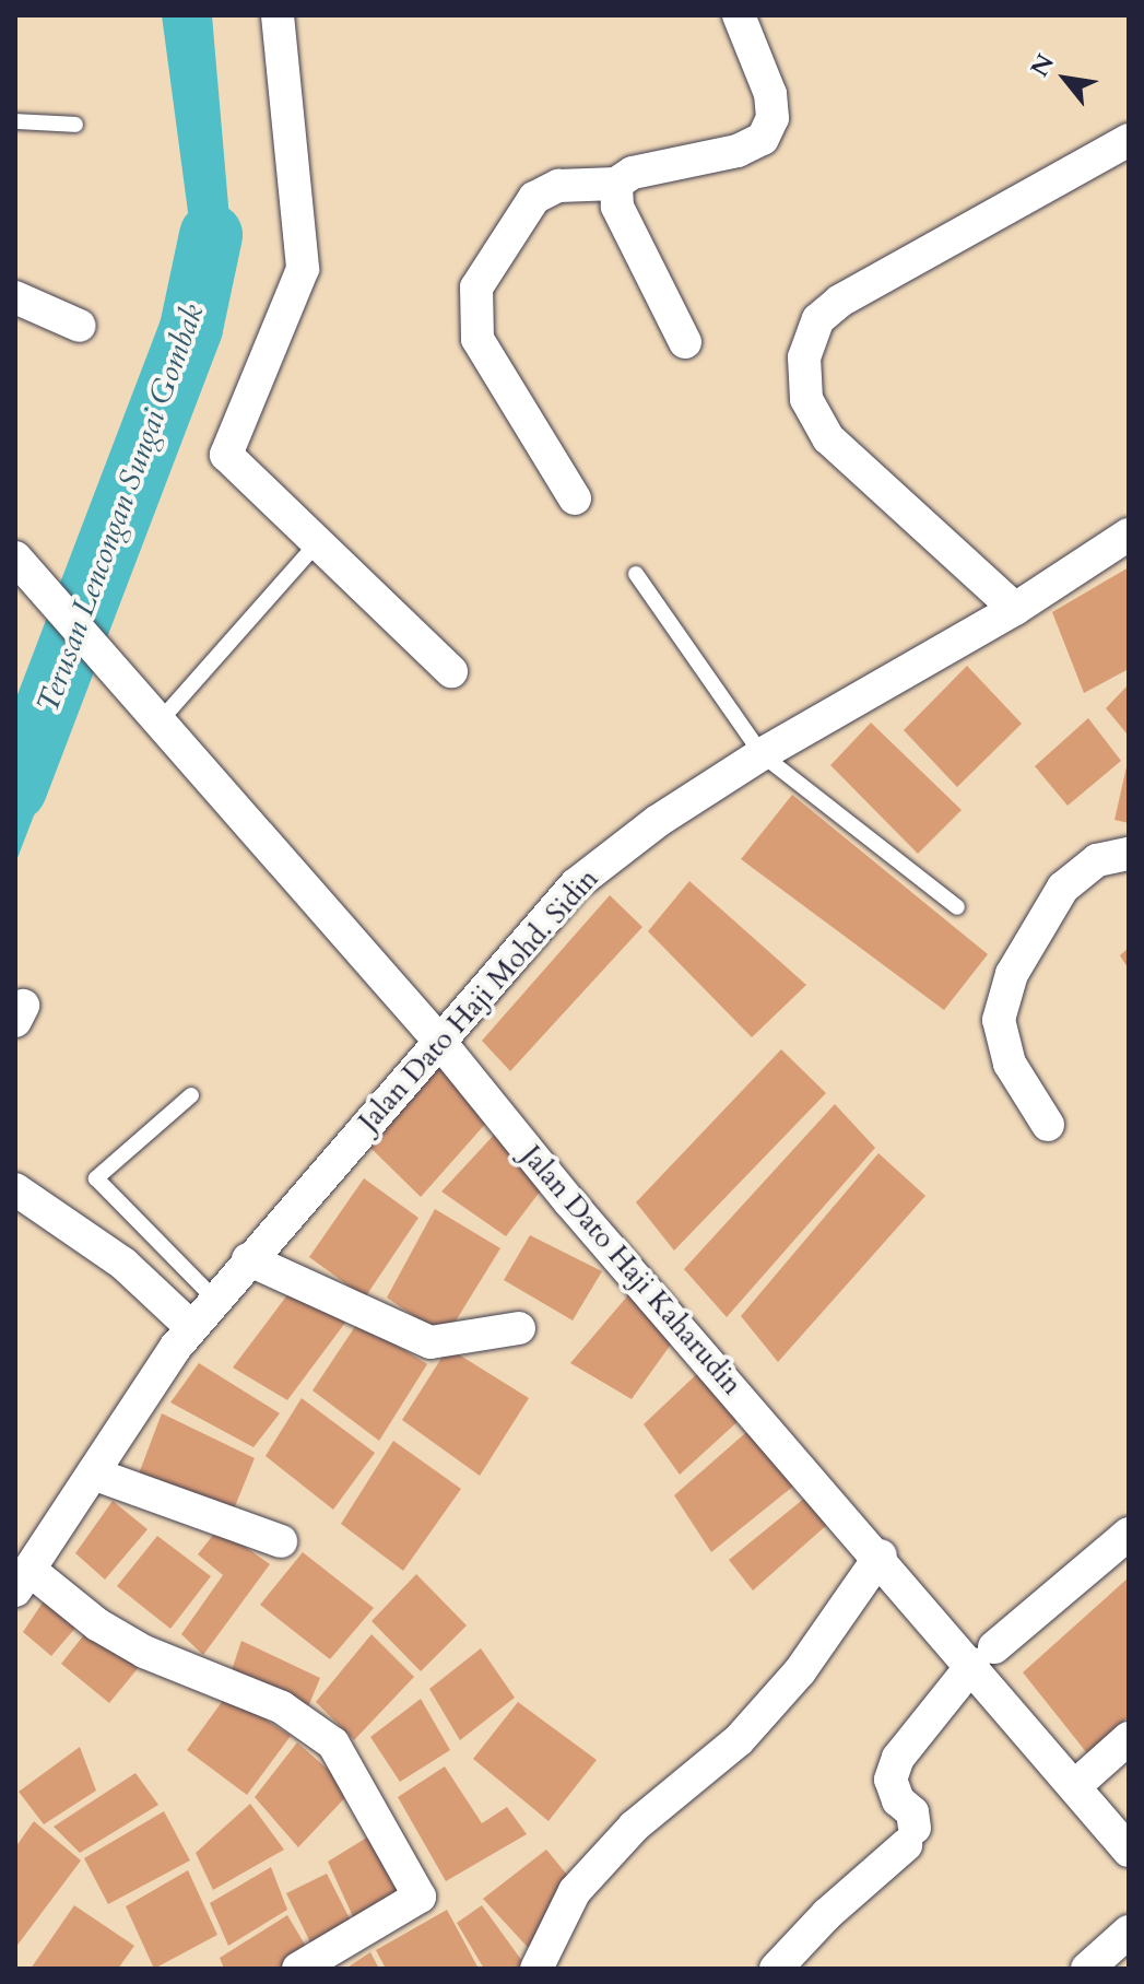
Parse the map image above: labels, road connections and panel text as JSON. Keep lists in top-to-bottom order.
{
  "streets": {
    "street": ["Jalan Dato Haji Mohd. Sidin", "Jalan Dato Haji Kaharudin"]
  },
  "crossings": [
    ["Jalan Dato Haji Mohd. Sidin", "Jalan Dato Haji Kaharudin"]
  ],
  "water": ["Terusan Lencongan Sungai Gombak"],
  "north": "top left"
}
